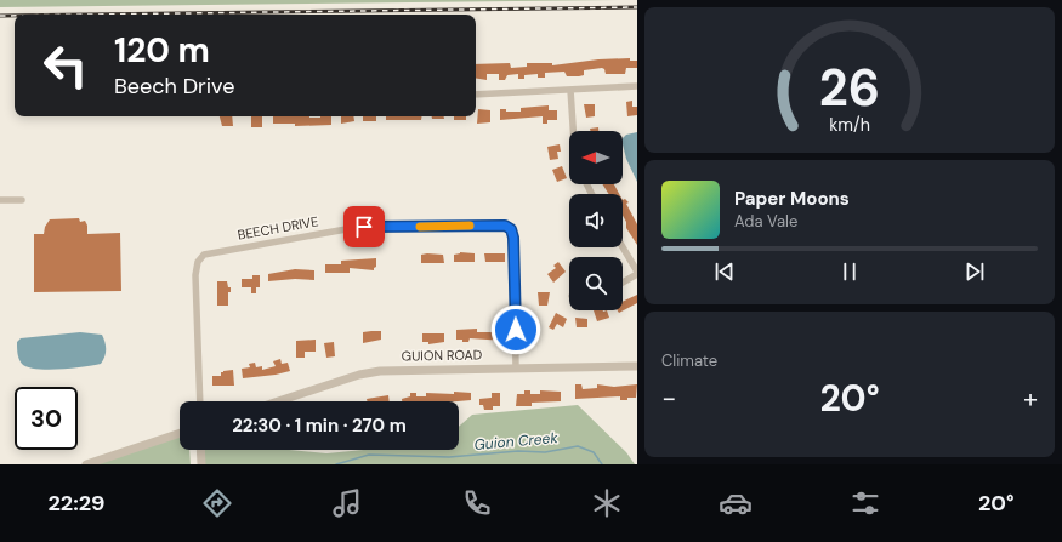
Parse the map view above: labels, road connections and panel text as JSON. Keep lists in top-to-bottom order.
{
  "streets": {
    "street": ["BEECH DRIVE", "GUION ROAD"]
  },
  "crossings": [
    ["BEECH DRIVE", "GUION ROAD"]
  ],
  "water": ["Guion Creek"],
  "north": "left",
  "page": {
    "turn": ["120 m", "Beech Drive"],
    "song": ["Paper Moons", "Ada Vale"],
    "tile": "Climate",
    "heat": ["−", "20°", "+"],
    "limit": "30",
    "trip": "22:30 · 1 min · 270 m",
    "tabs": ["22:29", "20°"],
    "gauge": ["26", "km/h"]
  }
}
